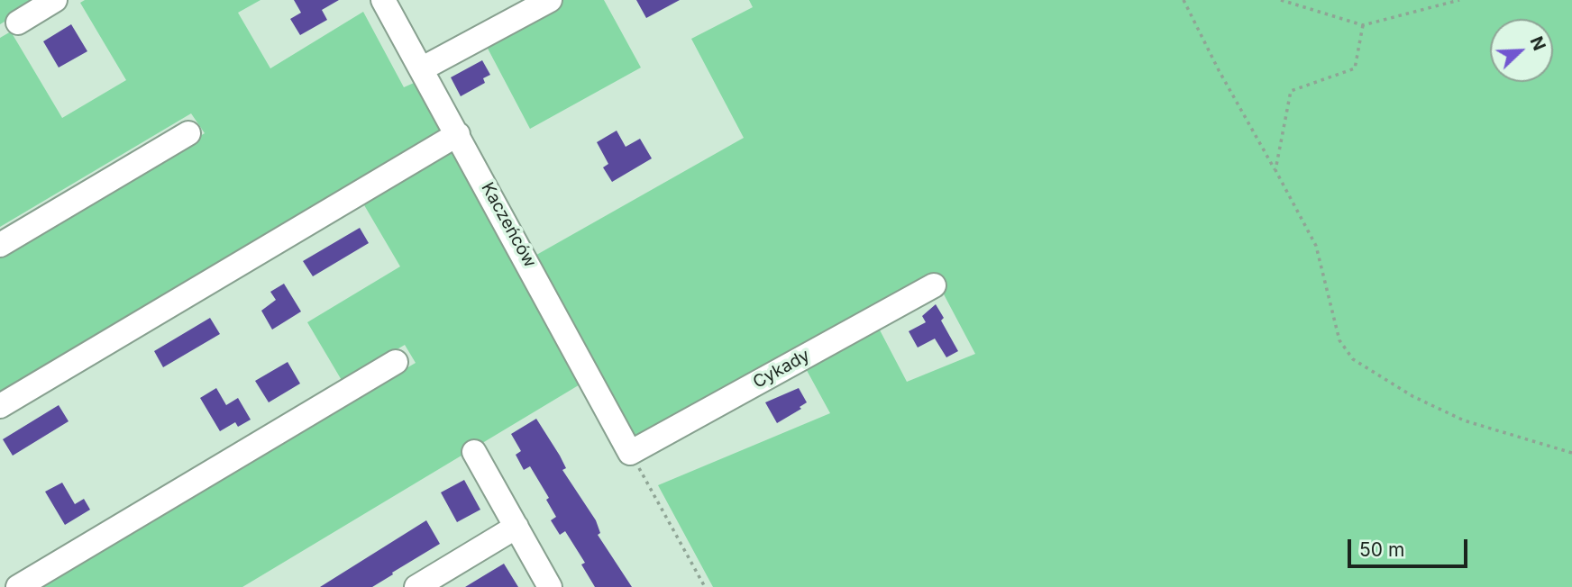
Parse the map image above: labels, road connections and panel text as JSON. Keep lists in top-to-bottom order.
{
  "streets": {
    "street": ["Kaczeńców", "Cykady"]
  },
  "crossings": [
    ["Kaczeńców", "Cykady"]
  ],
  "scale_bar": "50 m",
  "north": "top right"
}
